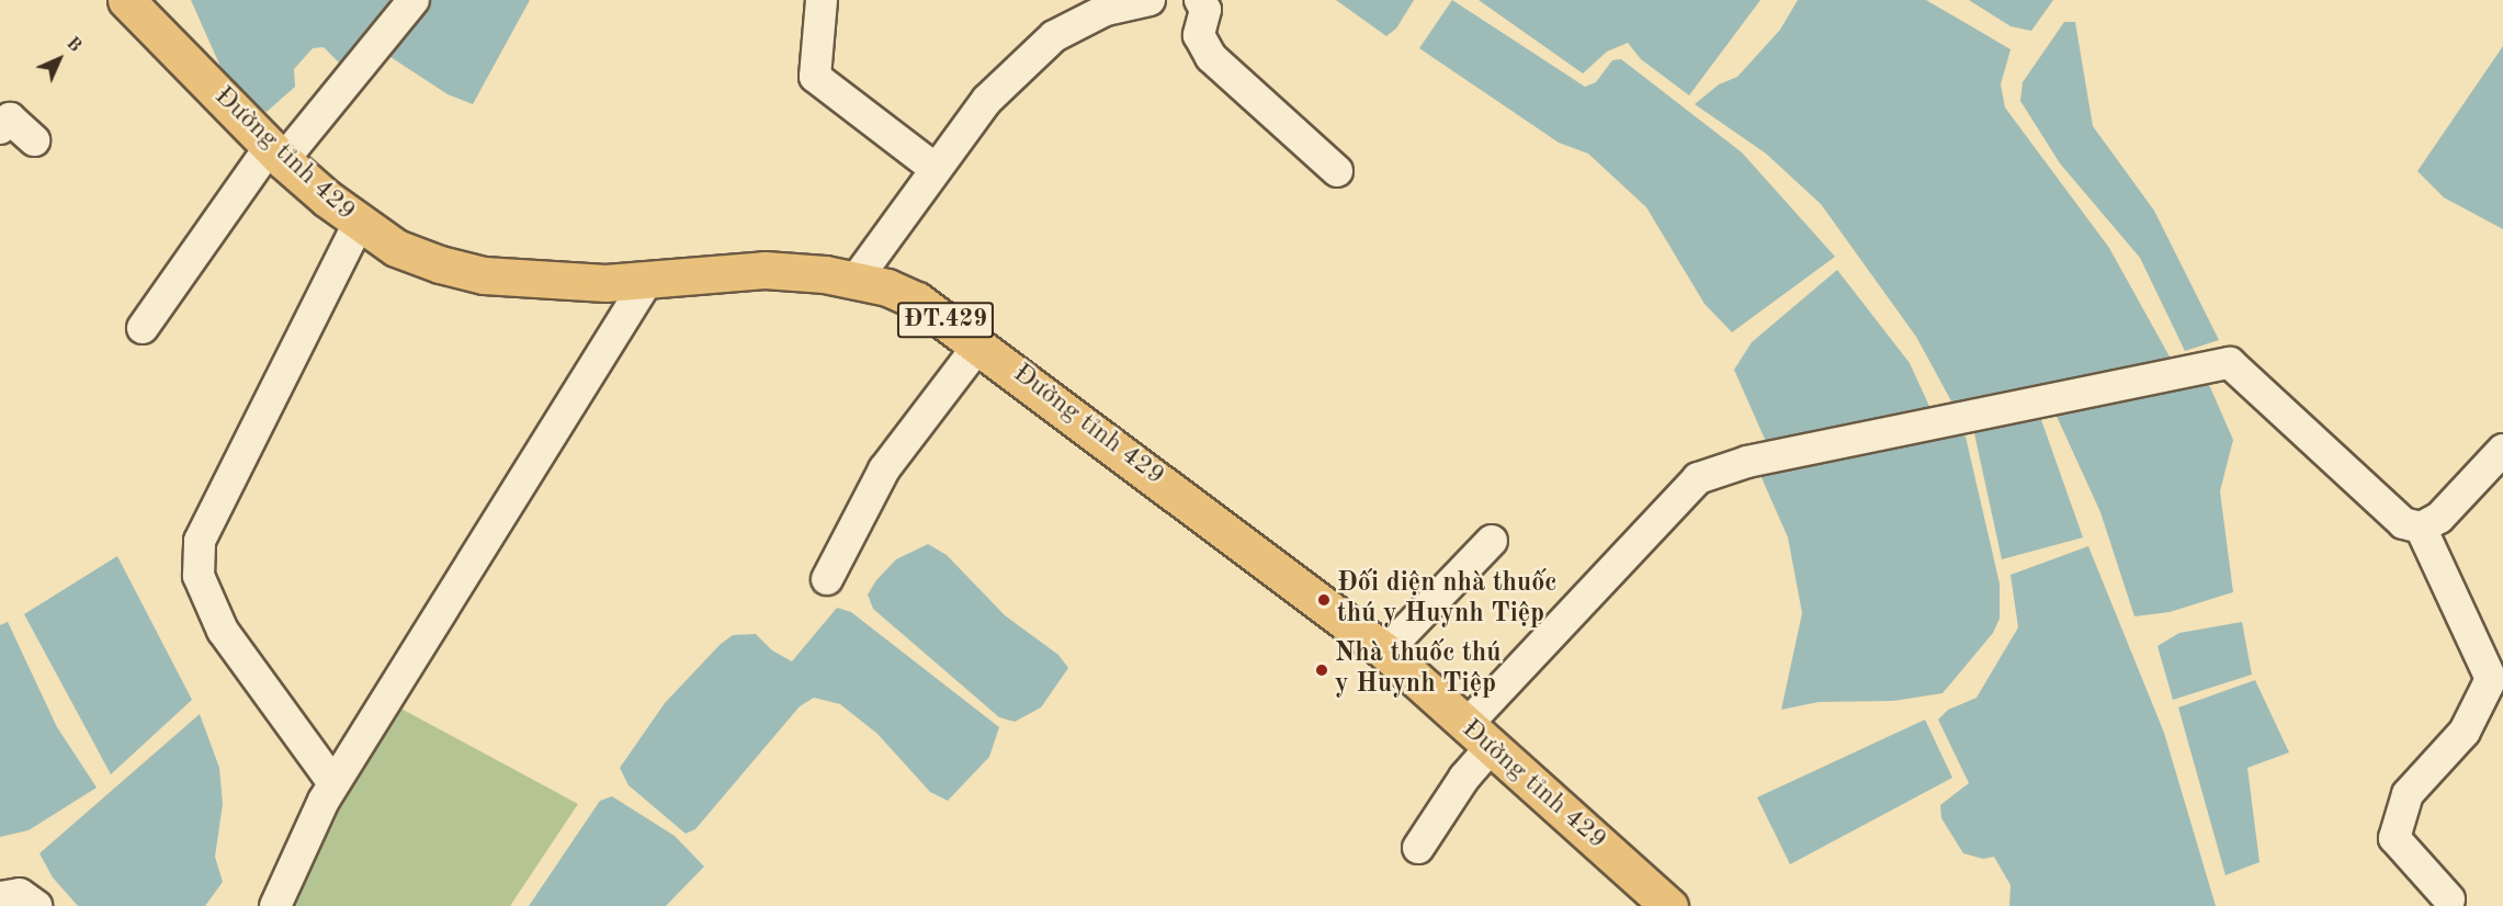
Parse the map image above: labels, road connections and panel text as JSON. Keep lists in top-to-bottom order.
{
  "streets": {
    "main road": ["Đường tỉnh 429", "ĐT.429"]
  },
  "places": ["Đối diện nhà thuốc thú y Huynh Tiệp", "Nhà thuốc thú y Huynh Tiệp"],
  "north": "top right"
}
